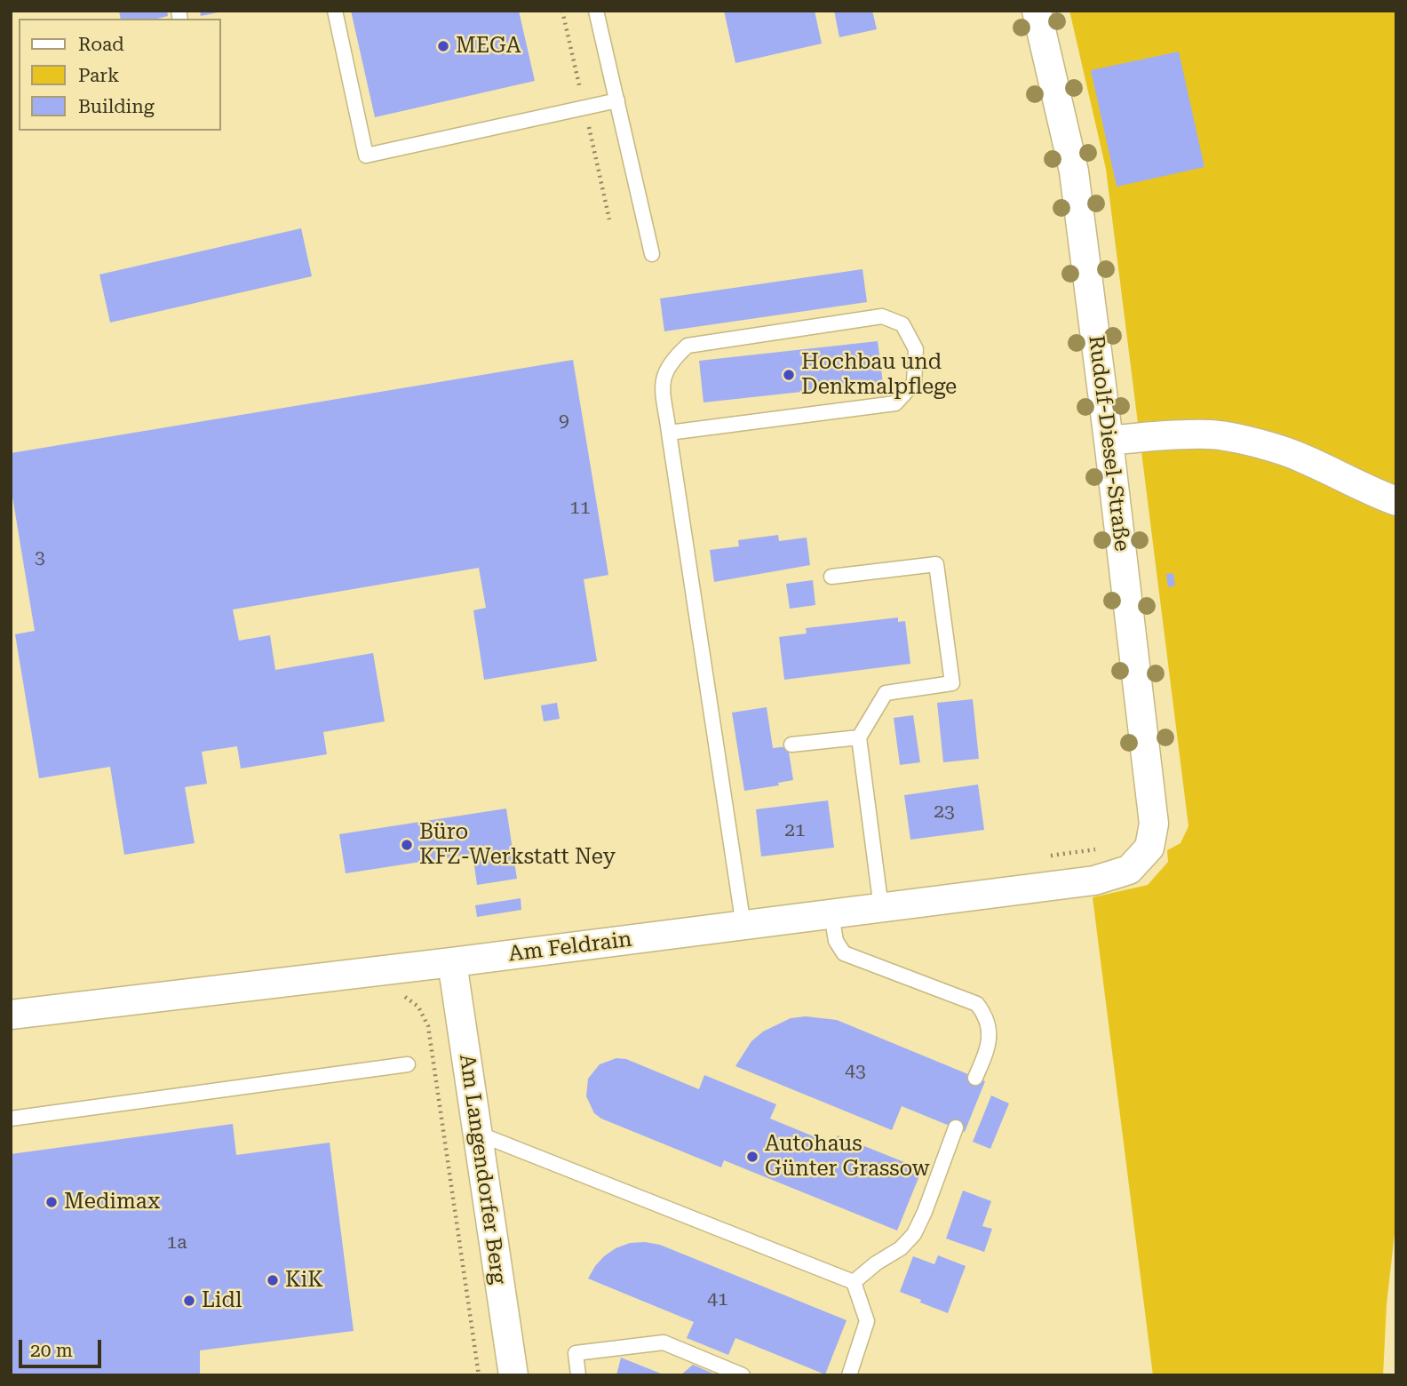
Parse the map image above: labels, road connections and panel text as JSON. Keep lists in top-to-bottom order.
{
  "streets": {
    "street": ["Rudolf-Diesel-Straße", "Am Feldrain", "Am Langendorfer Berg"]
  },
  "crossings": [
    ["Rudolf-Diesel-Straße", "Am Feldrain"],
    ["Am Feldrain", "Am Langendorfer Berg"]
  ],
  "places": [
    "MEGA",
    "Hochbau und Denkmalpflege",
    "Büro KFZ-Werkstatt Ney",
    "Autohaus Günter Grassow",
    "Medimax",
    "KiK",
    "Lidl"
  ],
  "house_numbers": [
    "9",
    "11",
    "3",
    "23",
    "21",
    "43",
    "1a",
    "41"
  ],
  "legend": ["Road", "Park", "Building"],
  "scale_bar": "20 m"
}
